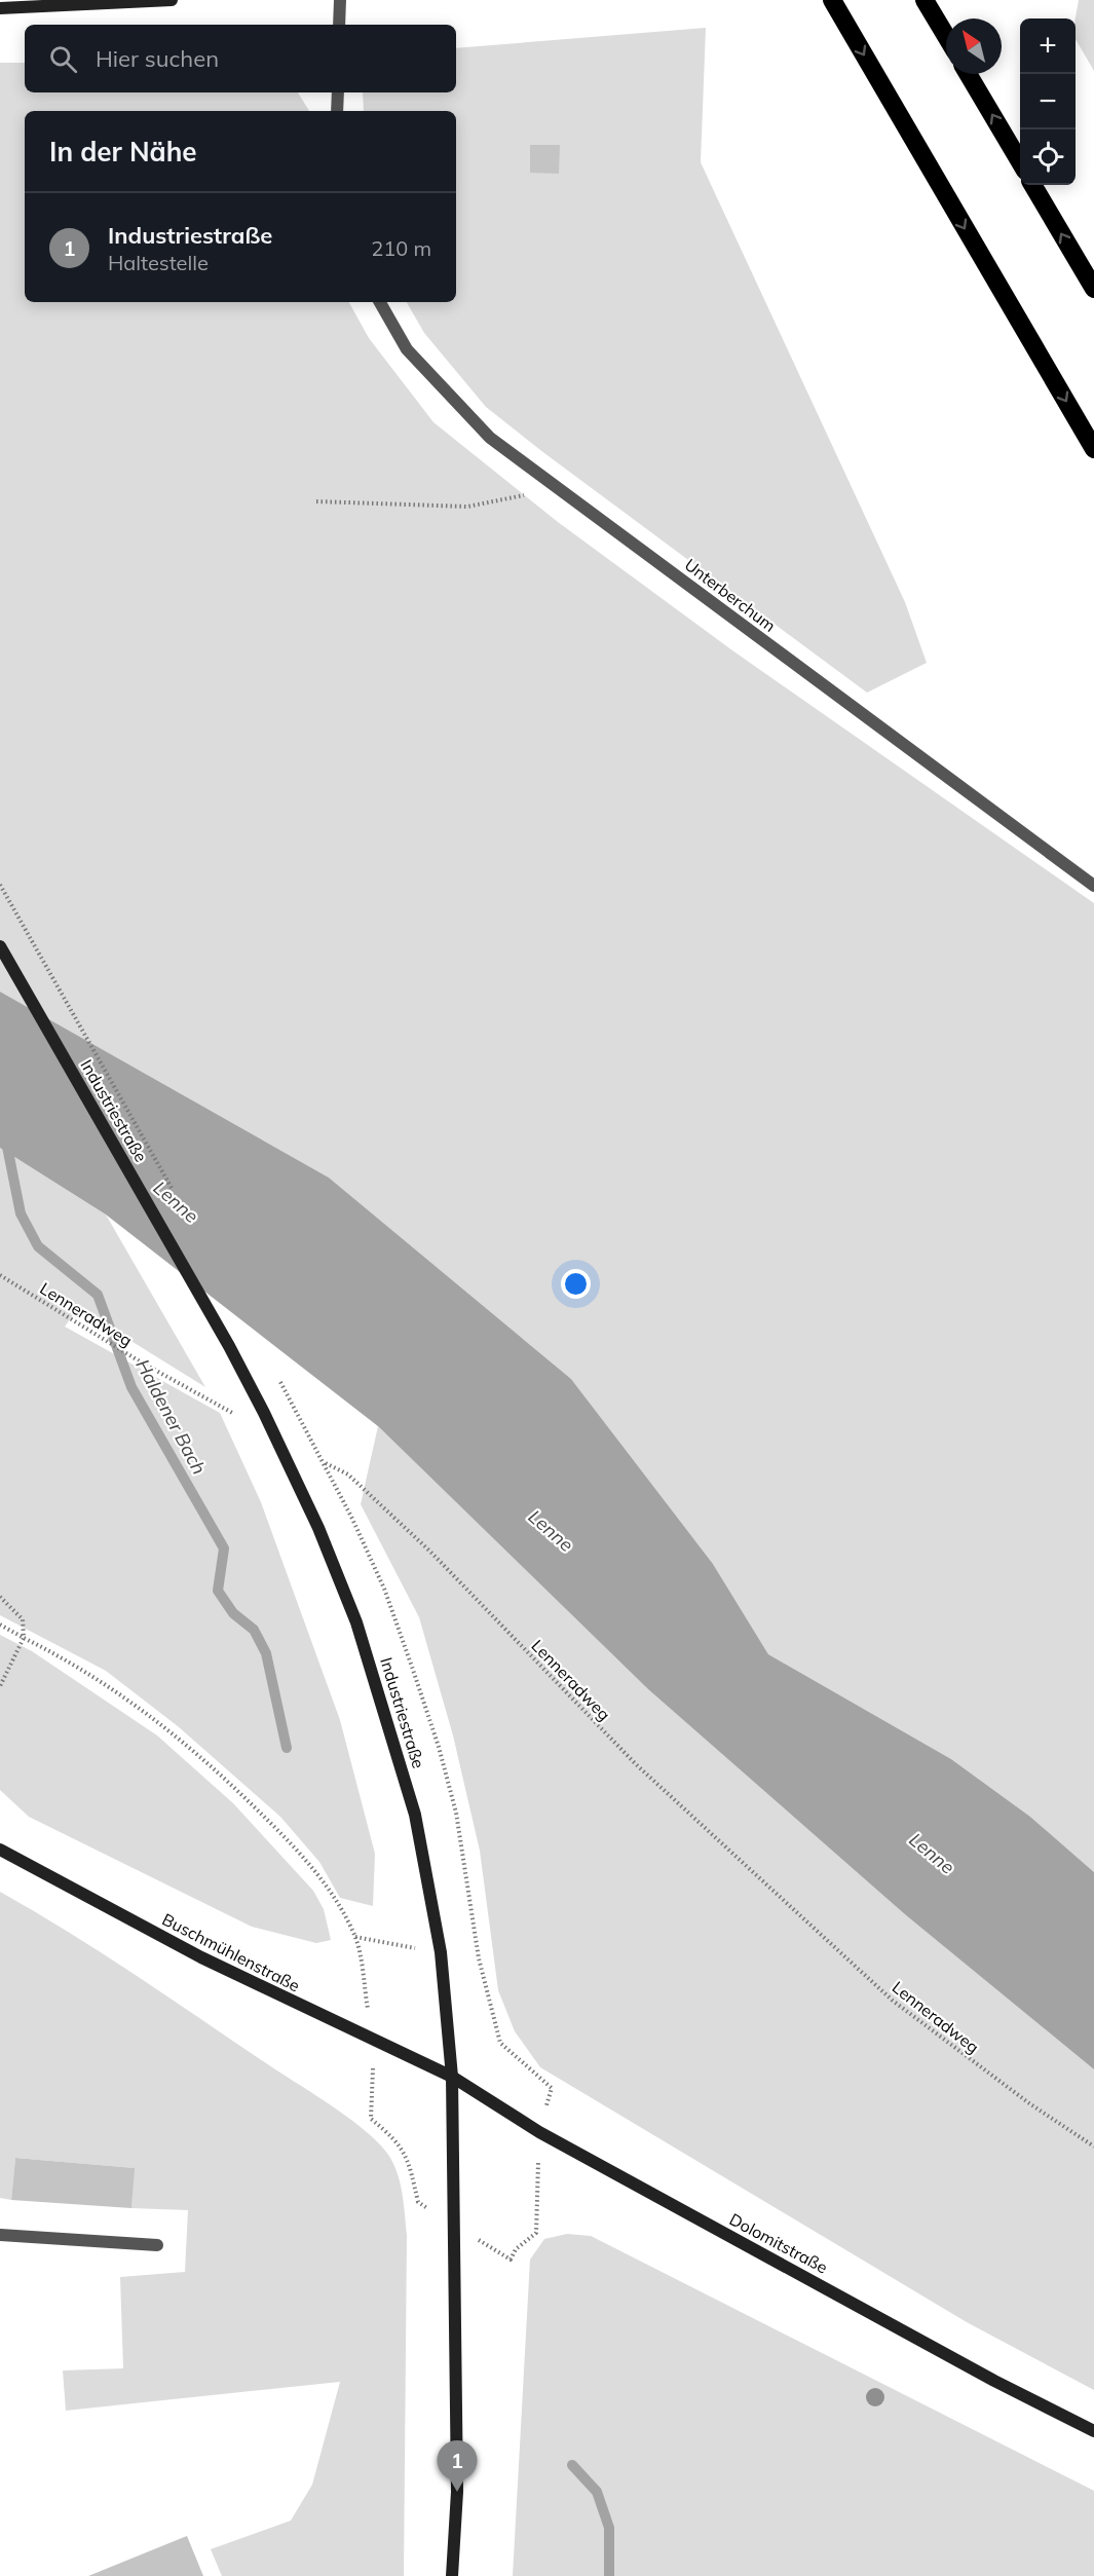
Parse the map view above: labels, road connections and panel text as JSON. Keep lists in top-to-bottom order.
{
  "streets": {
    "main road": ["Industriestraße", "Buschmühlenstraße", "Dolomitstraße"],
    "street": ["Unterberchum"],
    "path": ["Lenneradweg"]
  },
  "crossings": [
    ["Industriestraße", "Buschmühlenstraße"],
    ["Industriestraße", "Dolomitstraße"],
    ["Buschmühlenstraße", "Dolomitstraße"]
  ],
  "water": ["Lenne", "Haldener Bach"],
  "north": "top left",
  "page": {
    "map_buttons": ["+", "−"],
    "search": "Hier suchen",
    "heading": "In der Nähe",
    "list": [
      {
        "mark": "1",
        "name": "Industriestraße",
        "note": "Haltestelle",
        "value": "210 m"
      }
    ],
    "pins": "1"
  }
}
